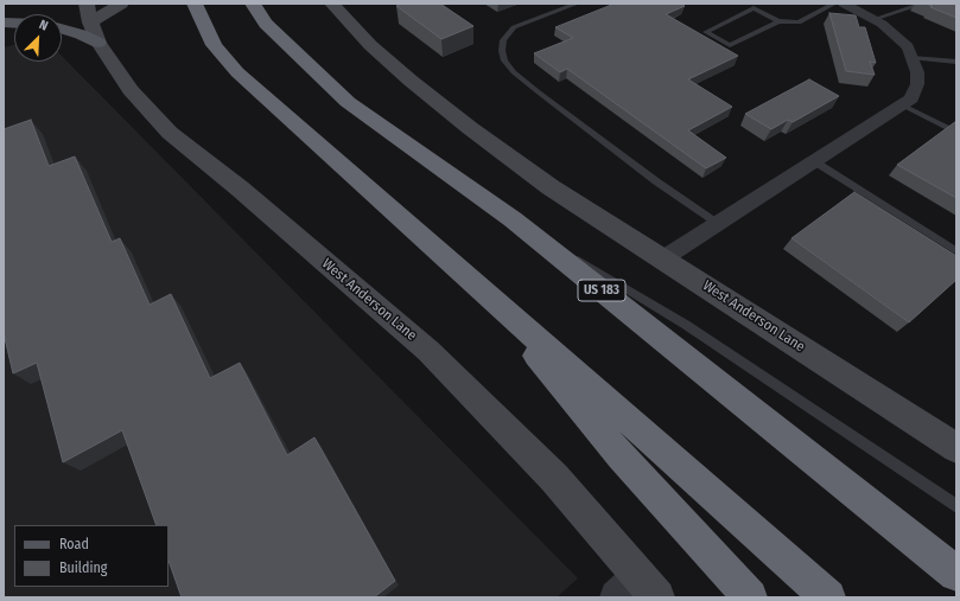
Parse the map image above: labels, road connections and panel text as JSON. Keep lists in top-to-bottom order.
{
  "streets": {
    "highway": ["US 183"],
    "main road": ["West Anderson Lane"]
  },
  "legend": ["Road", "Building"],
  "north": "top right"
}
